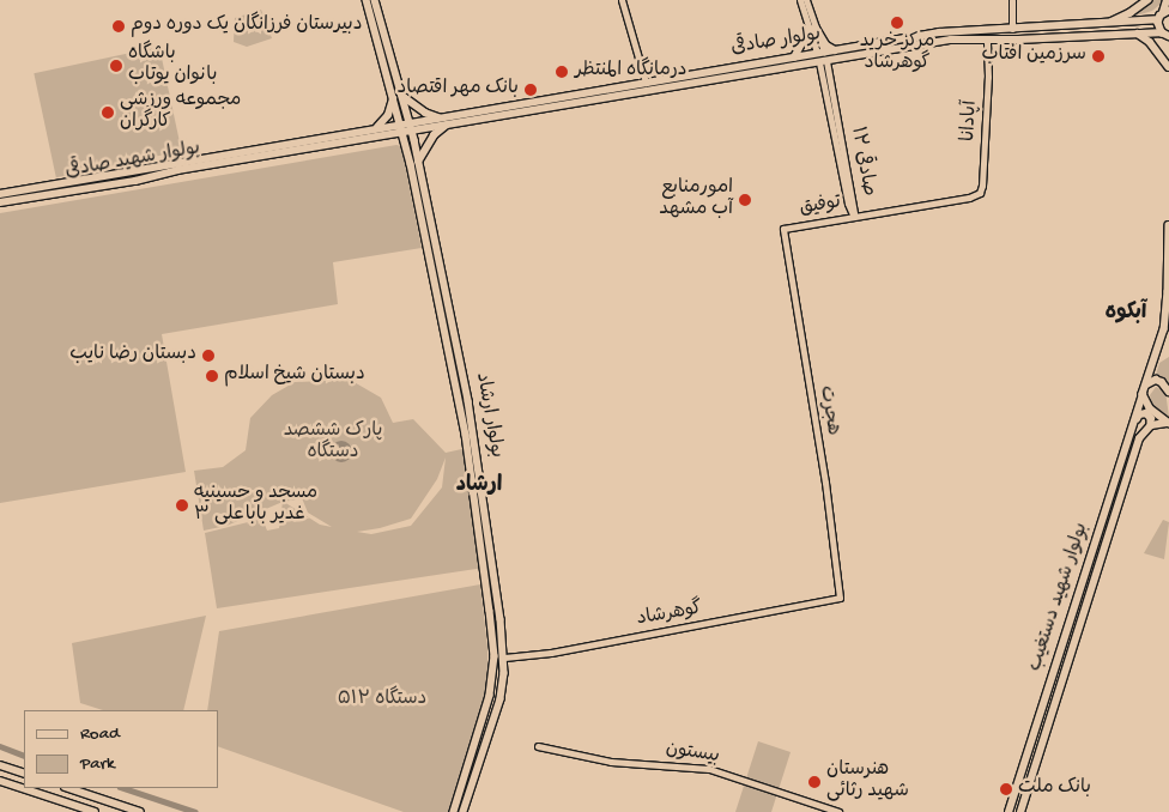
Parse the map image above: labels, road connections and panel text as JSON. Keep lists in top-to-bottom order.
{
  "streets": {
    "main road": [
      "بولوار صادقی",
      "بولوار شهید صادقی",
      "بولوار ارشاد",
      "بولوار شهید دستغیب"
    ],
    "street": [
      "آپادانا",
      "صادقی ۱۲",
      "توفیق",
      "هجرت",
      "گوهرشاد",
      "بیستون"
    ]
  },
  "crossings": [
    ["بولوار صادقی", "آپادانا"],
    ["بولوار صادقی", "بولوار شهید صادقی"],
    ["بولوار صادقی", "صادقی ۱۲"],
    ["آپادانا", "توفیق"],
    ["بولوار شهید صادقی", "بولوار ارشاد"],
    ["صادقی ۱۲", "توفیق"],
    ["توفیق", "هجرت"],
    ["هجرت", "گوهرشاد"],
    ["بولوار ارشاد", "گوهرشاد"]
  ],
  "districts": ["آبکوه", "ارشاد"],
  "parks": ["پارک‌ ششصد دستگاه", "۵۱۲ دستگاه"],
  "places": [
    "مرکز خرید گوهرشاد",
    "دبیرستان فرزانگان یک دوره دوم",
    "سرزمین افتاب",
    "باشگاه بانوان یوتاب",
    "درمانگاه المنتظر",
    "بانک مهر اقتصاد",
    "مجموعه ورزشی کارگران",
    "امورمنابع آب مشهد",
    "دبستان رضا نایب",
    "دبستان شیخ اسلام",
    "مسجد و حسینیه غدیر باباعلی ۳",
    "هنرستان شهید رثائی",
    "بانک ملت"
  ],
  "legend": ["Road", "Park"]
}
